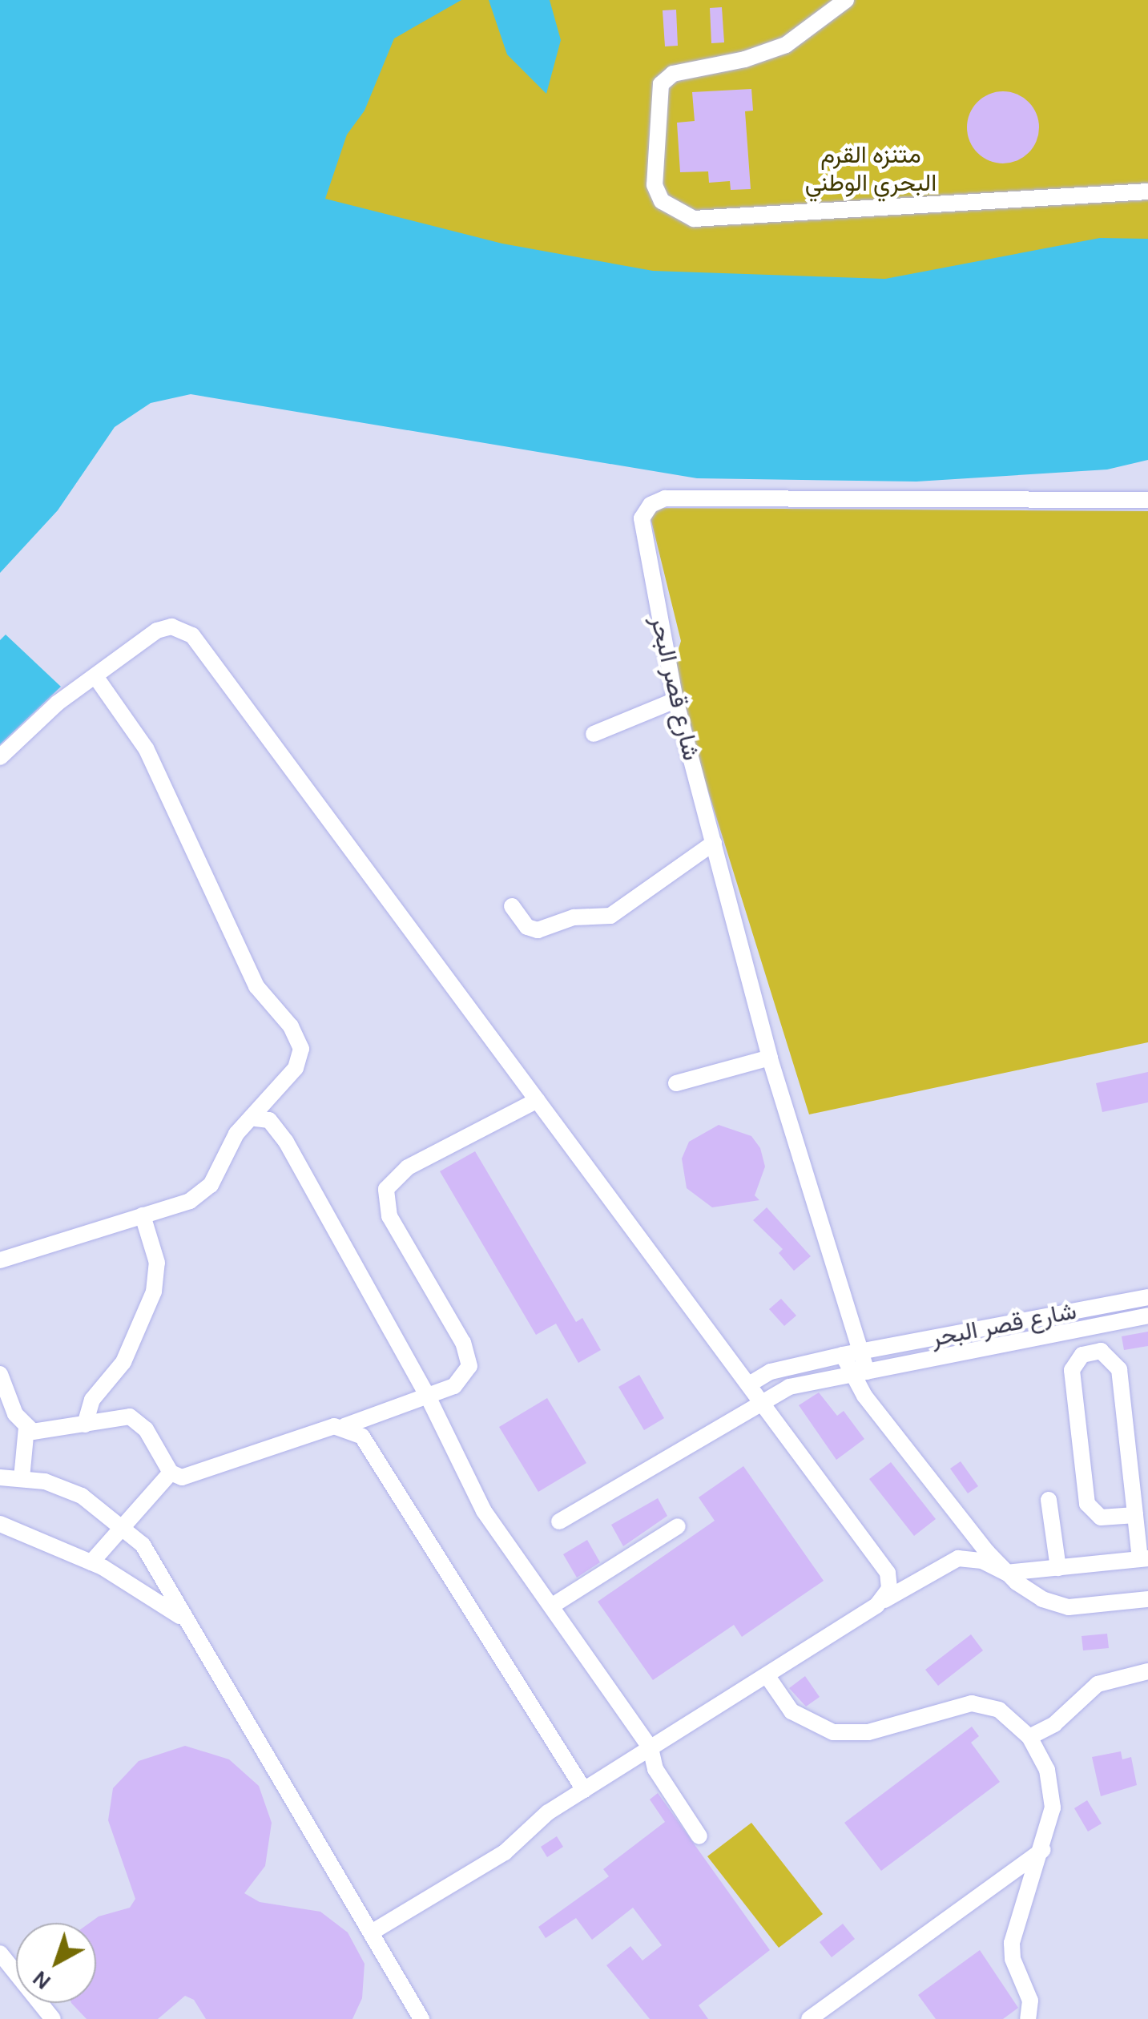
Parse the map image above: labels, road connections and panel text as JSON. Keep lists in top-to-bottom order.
{
  "streets": {
    "street": ["شارع قصر البحر"]
  },
  "parks": ["متنزه القرم البحري الوطني"],
  "north": "bottom left"
}
